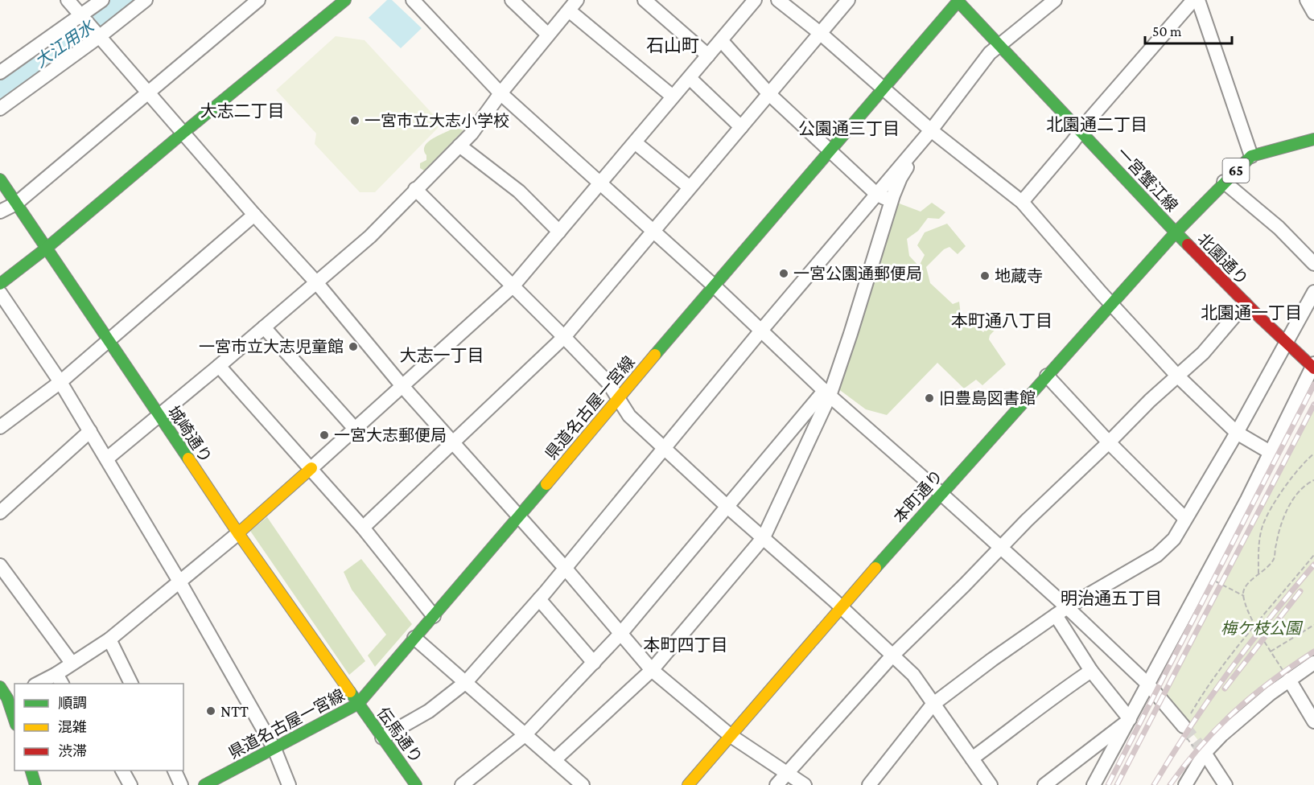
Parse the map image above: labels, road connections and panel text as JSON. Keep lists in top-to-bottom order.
{
  "streets": {
    "street": [
      "65",
      "一宮蟹江線",
      "北園通り",
      "県道名古屋一宮線",
      "城崎通り",
      "本町通り",
      "伝馬通り"
    ]
  },
  "crossings": [
    ["一宮蟹江線", "北園通り"],
    ["一宮蟹江線", "県道名古屋一宮線"],
    ["一宮蟹江線", "本町通り"],
    ["北園通り", "本町通り"],
    ["県道名古屋一宮線", "城崎通り"],
    ["県道名古屋一宮線", "伝馬通り"],
    ["城崎通り", "伝馬通り"]
  ],
  "districts": [
    "石山町",
    "大志二丁目",
    "北園通二丁目",
    "公園通三丁目",
    "北園通一丁目",
    "本町通八丁目",
    "大志一丁目",
    "明治通五丁目",
    "本町四丁目"
  ],
  "water": ["大江用水"],
  "parks": ["梅ケ枝公園"],
  "places": [
    "一宮市立大志小学校",
    "一宮公園通郵便局",
    "地蔵寺",
    "一宮市立大志児童館",
    "旧豊島図書館",
    "一宮大志郵便局",
    "NTT"
  ],
  "legend": ["順調", "混雑", "渋滞"],
  "scale_bar": "50 m"
}
